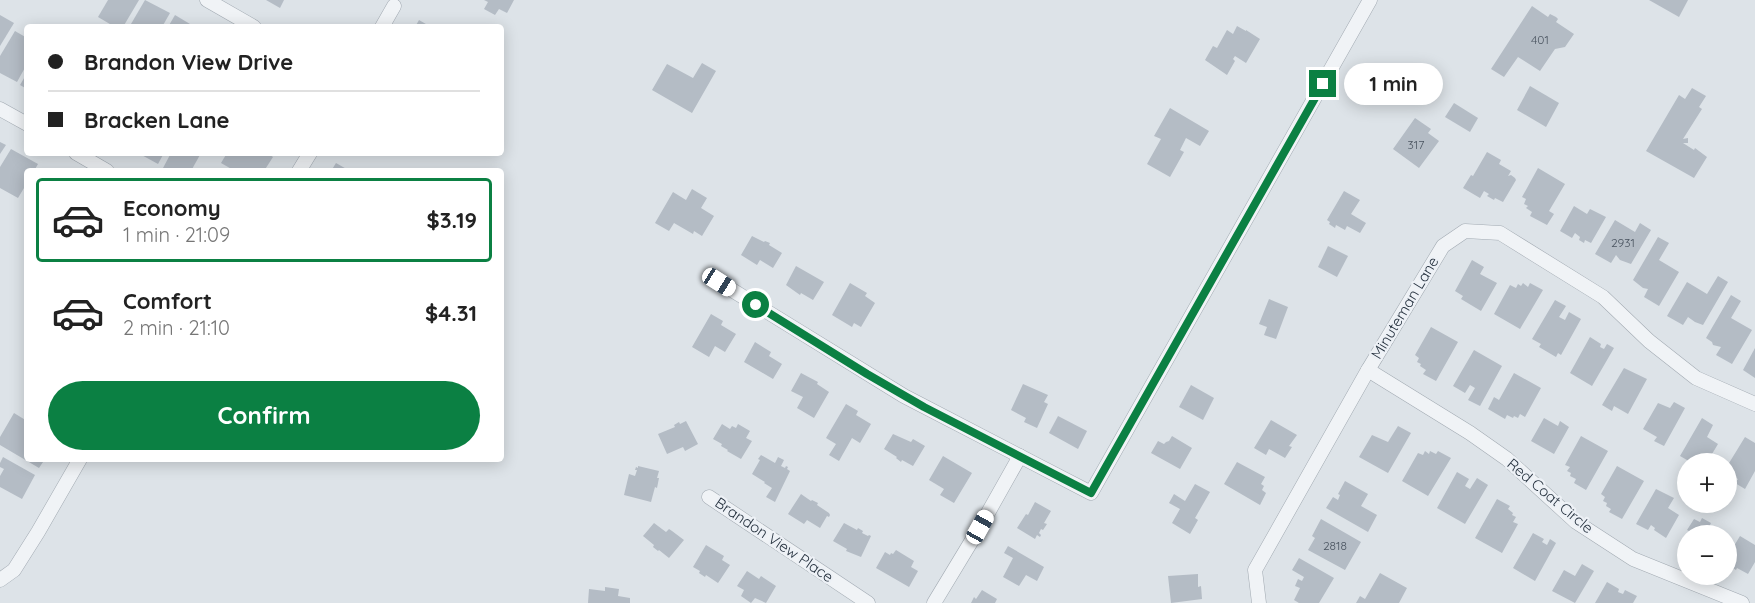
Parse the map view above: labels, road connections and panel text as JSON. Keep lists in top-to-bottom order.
{
  "streets": {
    "street": ["Minuteman Lane", "Red Coat Circle", "Brandon View Place"]
  },
  "crossings": [
    ["Minuteman Lane", "Red Coat Circle"]
  ],
  "house_numbers": [
    "401",
    "317",
    "2931",
    "2818"
  ],
  "page": {
    "banner": ["Brandon View Drive", "Bracken Lane"],
    "bubble": "1 min",
    "list": [
      {
        "name": "Economy",
        "note": "1 min · 21:09",
        "value": "$3.19"
      },
      {
        "name": "Comfort",
        "note": "2 min · 21:10",
        "value": "$4.31"
      }
    ],
    "buttons": "Confirm",
    "map_buttons": ["+", "−"]
  }
}
